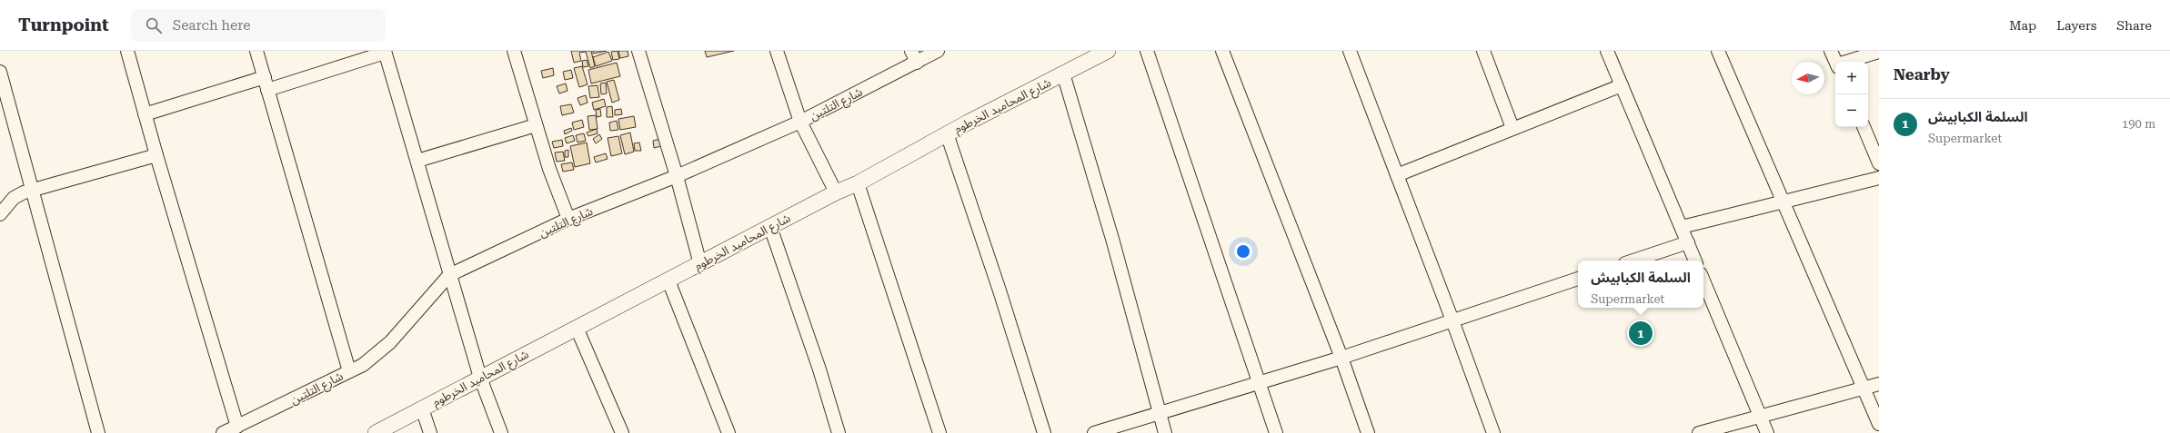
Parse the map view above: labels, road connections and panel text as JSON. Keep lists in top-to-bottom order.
{
  "streets": {
    "street": ["شارع التلتين", "شارع المحاميد الخرطوم"]
  },
  "north": "left",
  "page": {
    "header": "Turnpoint",
    "search": "Search here",
    "nav": ["Map", "Layers", "Share"],
    "heading": "Nearby",
    "map_buttons": ["+", "−"],
    "list": [
      {
        "mark": "1",
        "name": "السلمة الكبابيش",
        "note": "Supermarket",
        "value": "190 m"
      }
    ],
    "popup": ["السلمة الكبابيش", "Supermarket"],
    "pins": "1"
  }
}
